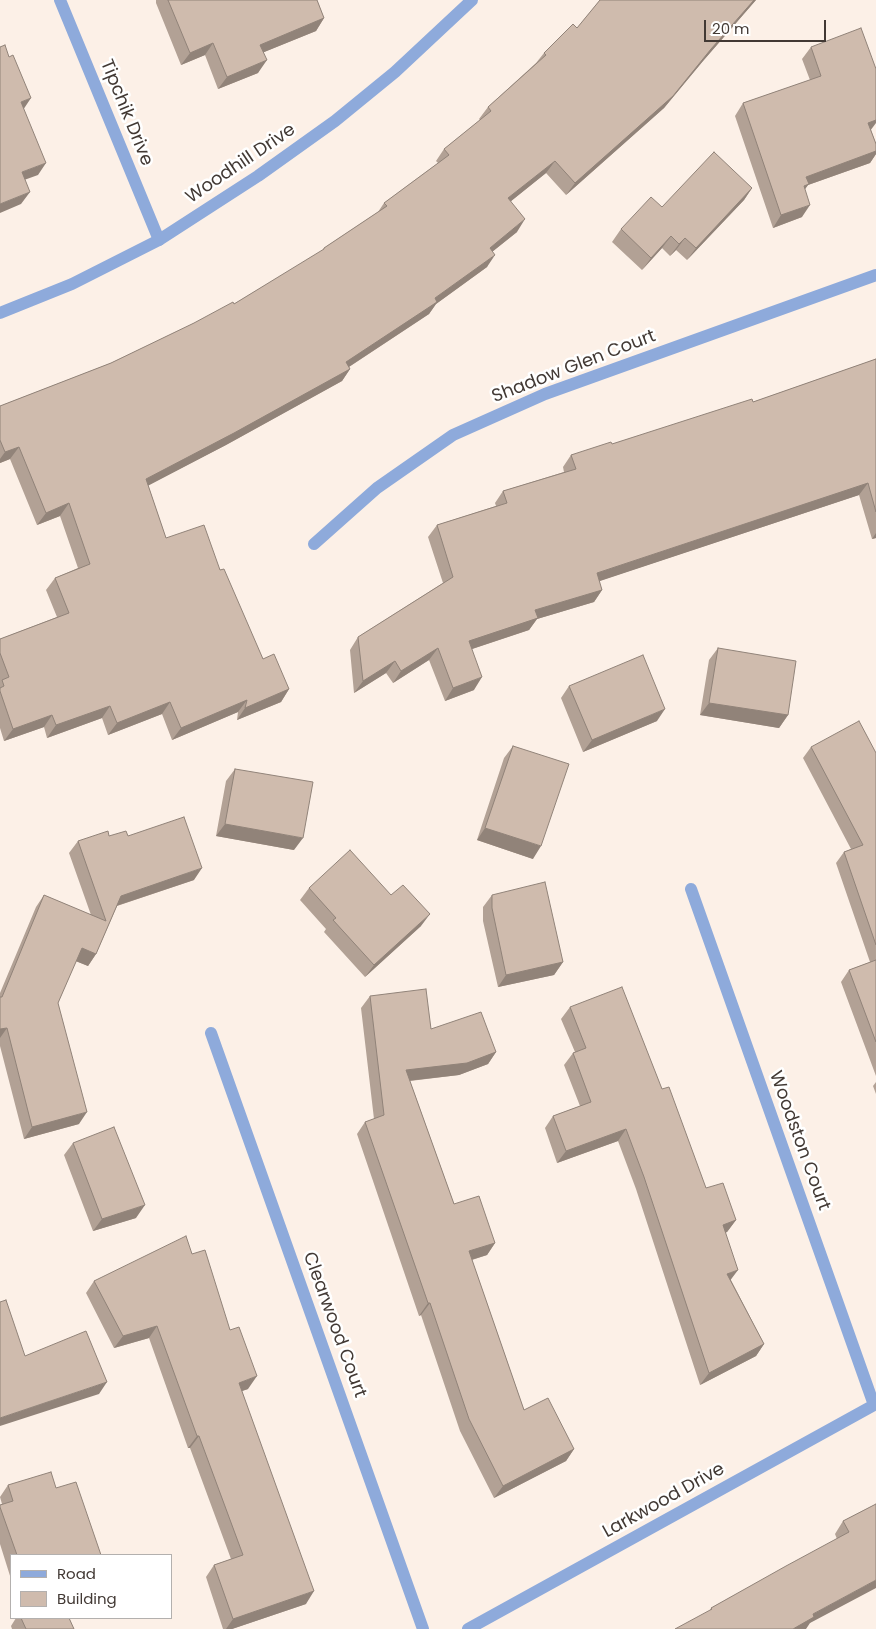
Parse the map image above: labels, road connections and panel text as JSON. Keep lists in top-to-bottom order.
{
  "streets": {
    "street": [
      "Tipchik Drive",
      "Woodhill Drive",
      "Shadow Glen Court",
      "Woodston Court",
      "Clearwood Court",
      "Larkwood Drive"
    ]
  },
  "crossings": [
    ["Tipchik Drive", "Woodhill Drive"],
    ["Woodston Court", "Larkwood Drive"]
  ],
  "legend": ["Road", "Building"],
  "scale_bar": "20 m"
}
